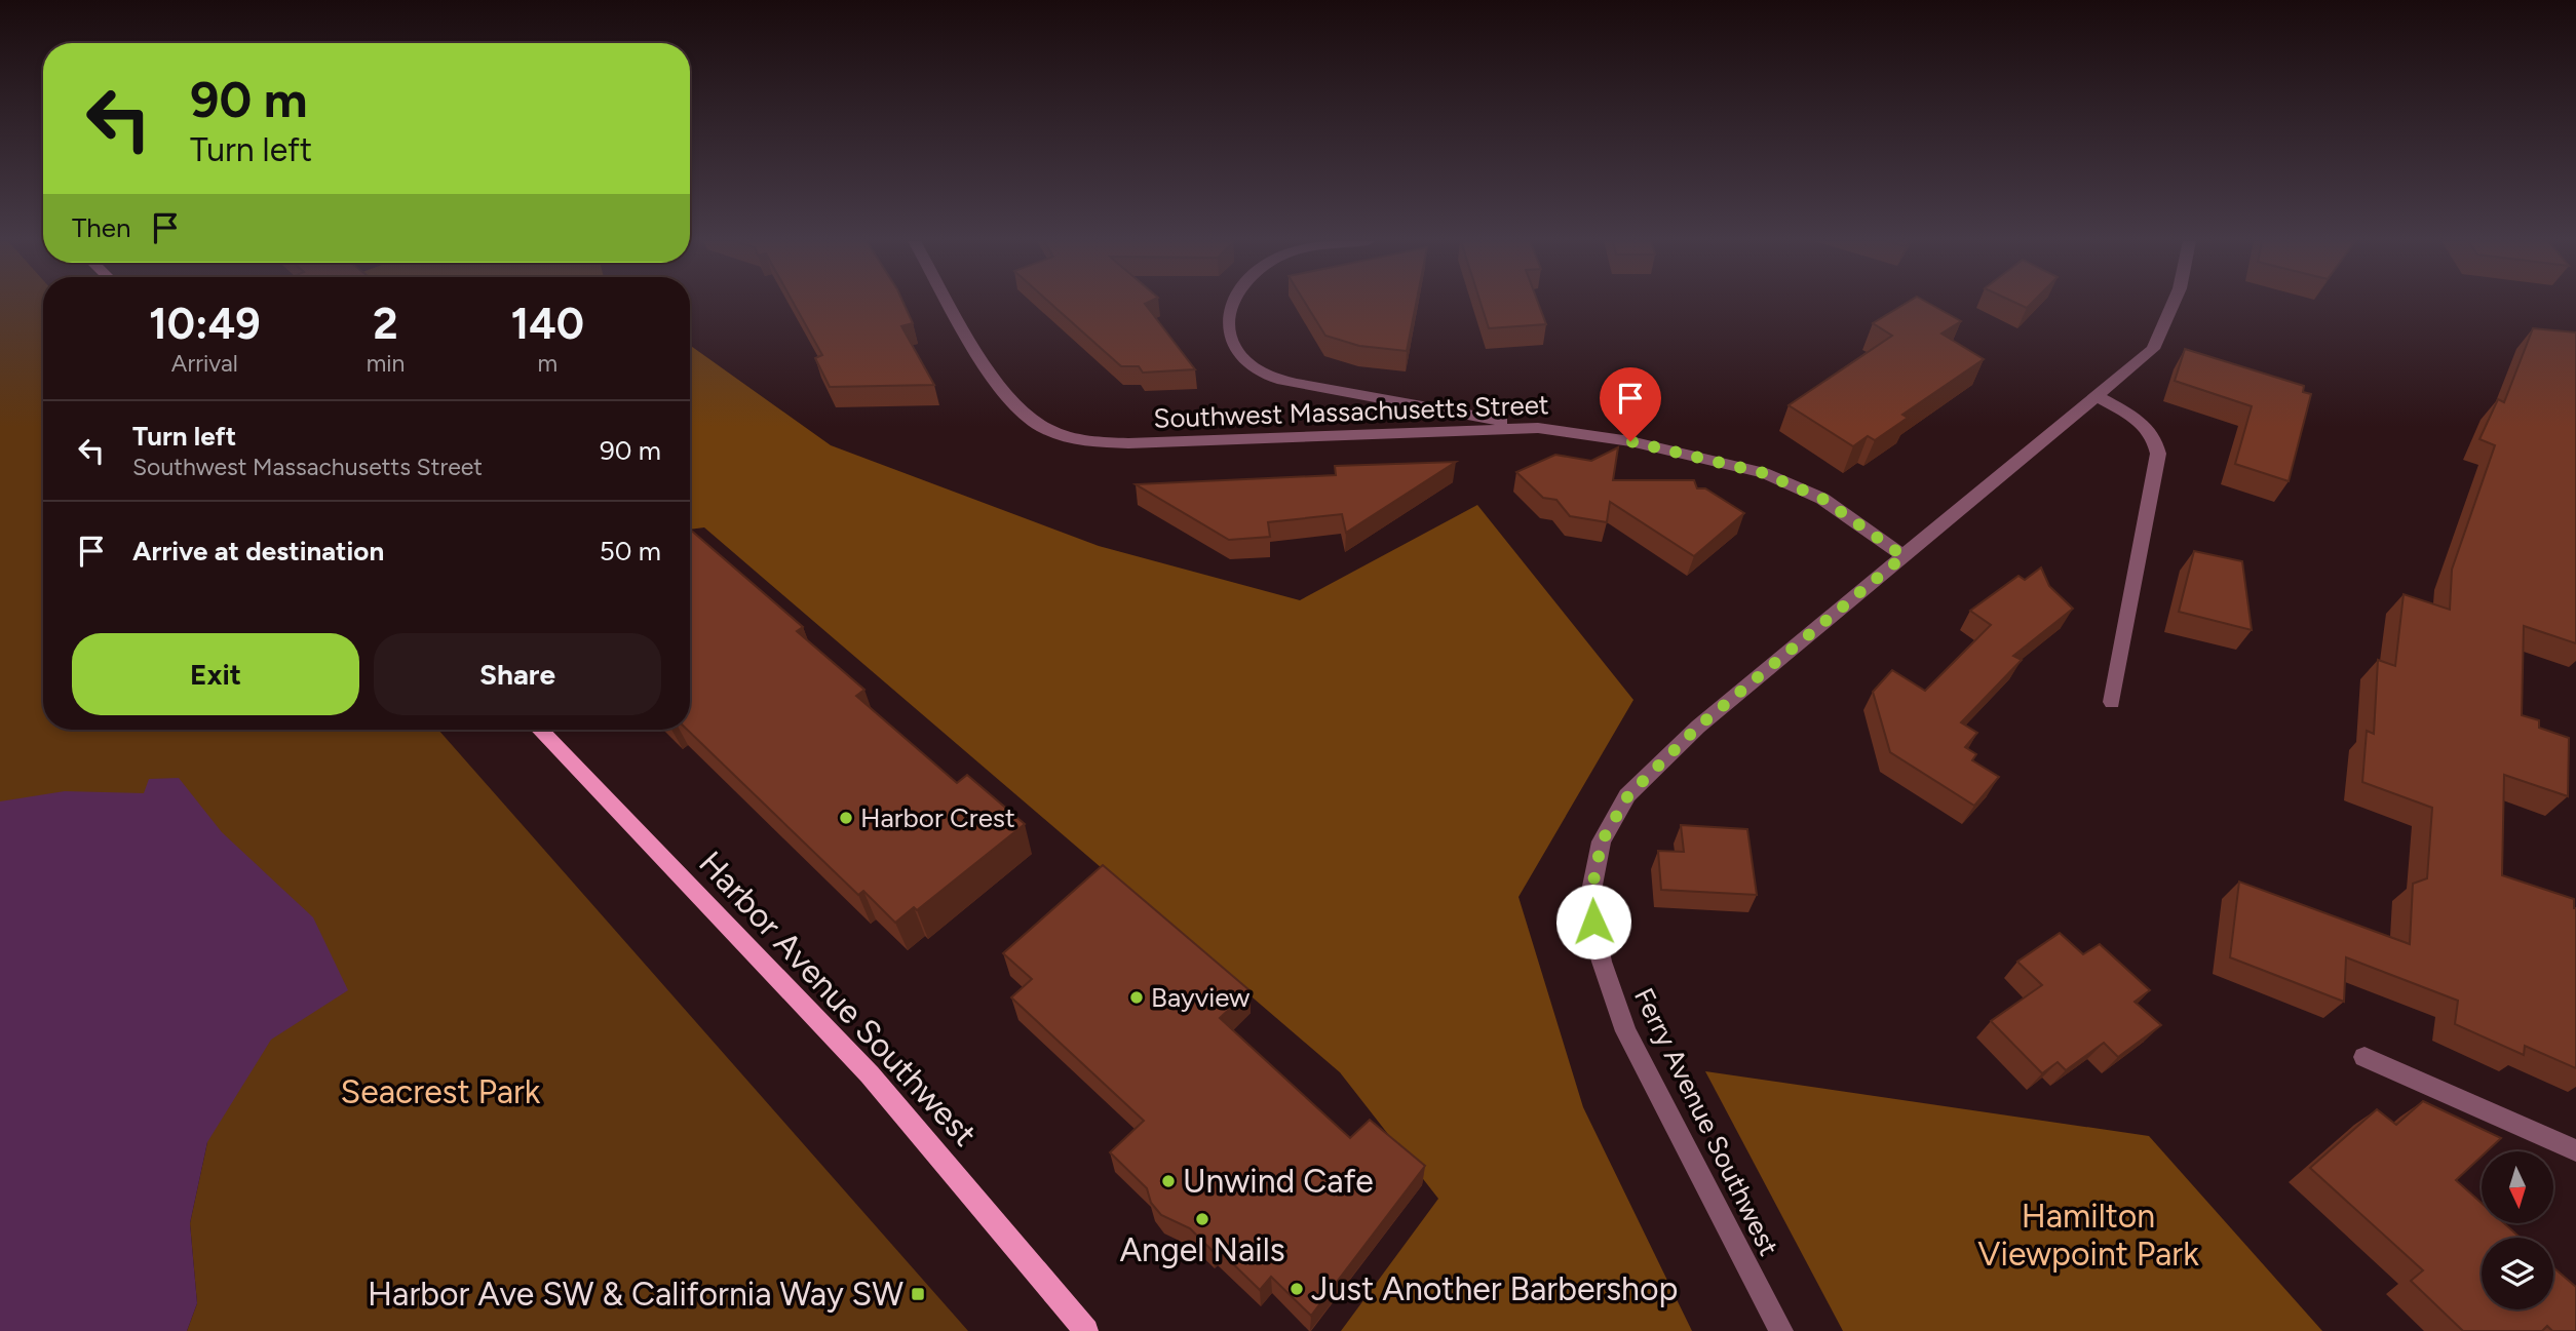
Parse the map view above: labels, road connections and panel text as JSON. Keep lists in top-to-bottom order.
{
  "streets": {
    "main road": ["Harbor Avenue Southwest"],
    "street": ["Southwest Massachusetts Street", "Ferry Avenue Southwest"]
  },
  "crossings": [
    ["Southwest Massachusetts Street", "Ferry Avenue Southwest"]
  ],
  "parks": ["Seacrest Park", "Hamilton Viewpoint Park"],
  "places": {
    "other": [
      "Harbor Crest",
      "Bayview",
      "Unwind Cafe",
      "Angel Nails",
      "Just Another Barbershop"
    ],
    "transit": ["Harbor Ave SW & California Way SW"]
  },
  "north": "bottom",
  "page": {
    "turn": ["90 m", "Turn left"],
    "then": "Then",
    "eta": [
      "10:49",
      "Arrival",
      "2",
      "min",
      "140",
      "m"
    ],
    "list": [
      {
        "name": "Turn left",
        "note": "Southwest Massachusetts Street",
        "value": "90 m"
      },
      {
        "name": "Arrive at destination",
        "value": "50 m"
      }
    ],
    "buttons": ["Exit", "Share"]
  }
}
